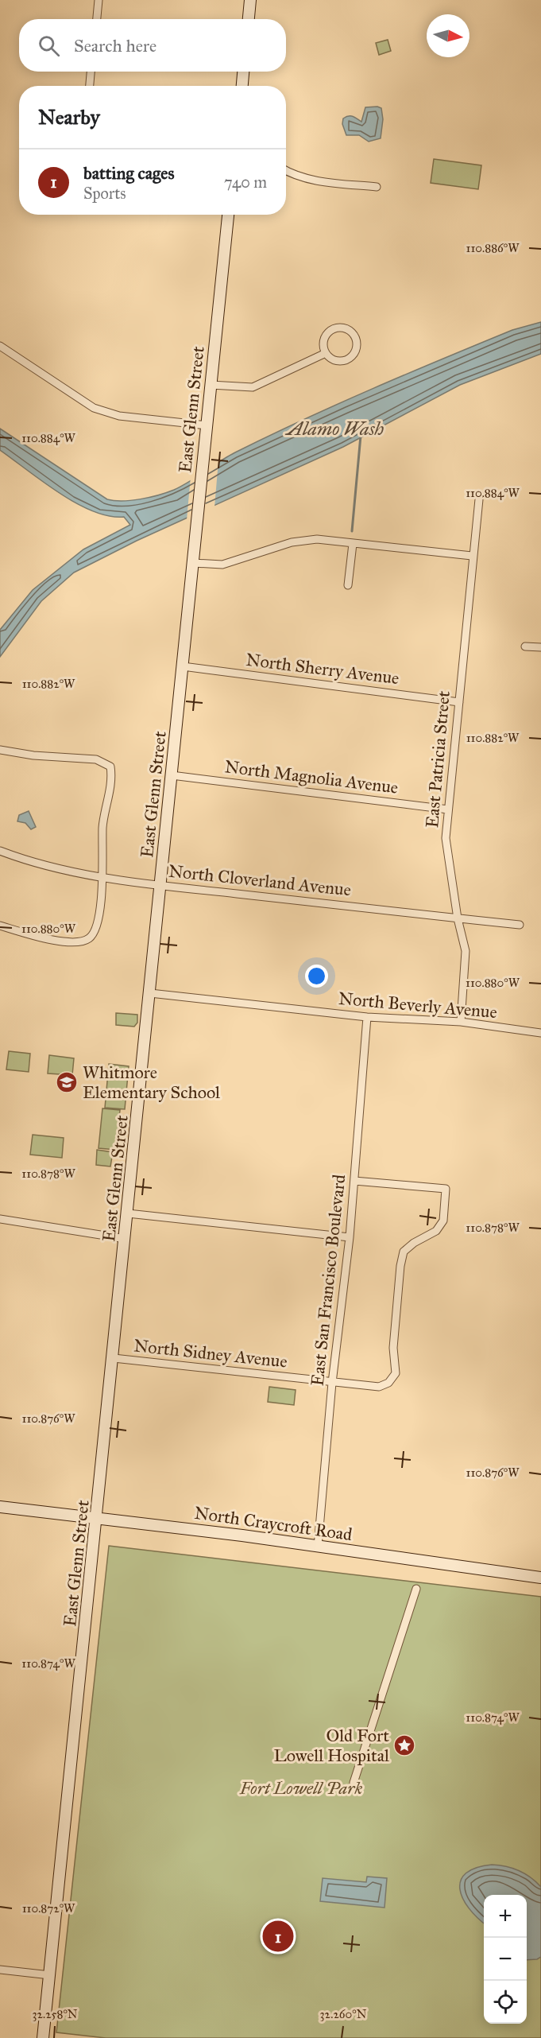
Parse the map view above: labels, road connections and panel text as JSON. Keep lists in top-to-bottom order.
{
  "streets": {
    "street": [
      "East Glenn Street",
      "North Sherry Avenue",
      "East Patricia Street",
      "North Magnolia Avenue",
      "North Cloverland Avenue",
      "North Beverly Avenue",
      "East San Francisco Boulevard",
      "North Sidney Avenue",
      "North Craycroft Road"
    ]
  },
  "crossings": [
    ["East Glenn Street", "North Sherry Avenue"],
    ["East Glenn Street", "North Magnolia Avenue"],
    ["East Glenn Street", "North Cloverland Avenue"],
    ["East Glenn Street", "North Beverly Avenue"],
    ["East Glenn Street", "North Sidney Avenue"],
    ["East Glenn Street", "North Craycroft Road"],
    ["North Sherry Avenue", "East Patricia Street"],
    ["East Patricia Street", "North Magnolia Avenue"],
    ["East Patricia Street", "North Cloverland Avenue"],
    ["East Patricia Street", "North Beverly Avenue"],
    ["North Beverly Avenue", "East San Francisco Boulevard"],
    ["East San Francisco Boulevard", "North Sidney Avenue"],
    ["East San Francisco Boulevard", "North Craycroft Road"]
  ],
  "water": ["Alamo Wash"],
  "parks": ["Fort Lowell Park"],
  "places": {
    "school or university": ["Whitmore Elementary School"],
    "place": ["Old Fort Lowell Hospital"]
  },
  "north": "right",
  "page": {
    "search": "Search here",
    "heading": "Nearby",
    "list": [
      {
        "mark": "1",
        "name": "batting cages",
        "note": "Sports",
        "value": "740 m"
      }
    ],
    "map_buttons": ["+", "−"],
    "pins": "1"
  },
  "coordinates": [
    "110.886°W",
    "110.884°W",
    "110.882°W",
    "110.880°W",
    "110.878°W",
    "110.876°W",
    "110.874°W",
    "110.872°W",
    "32.258°N",
    "32.260°N"
  ]
}
